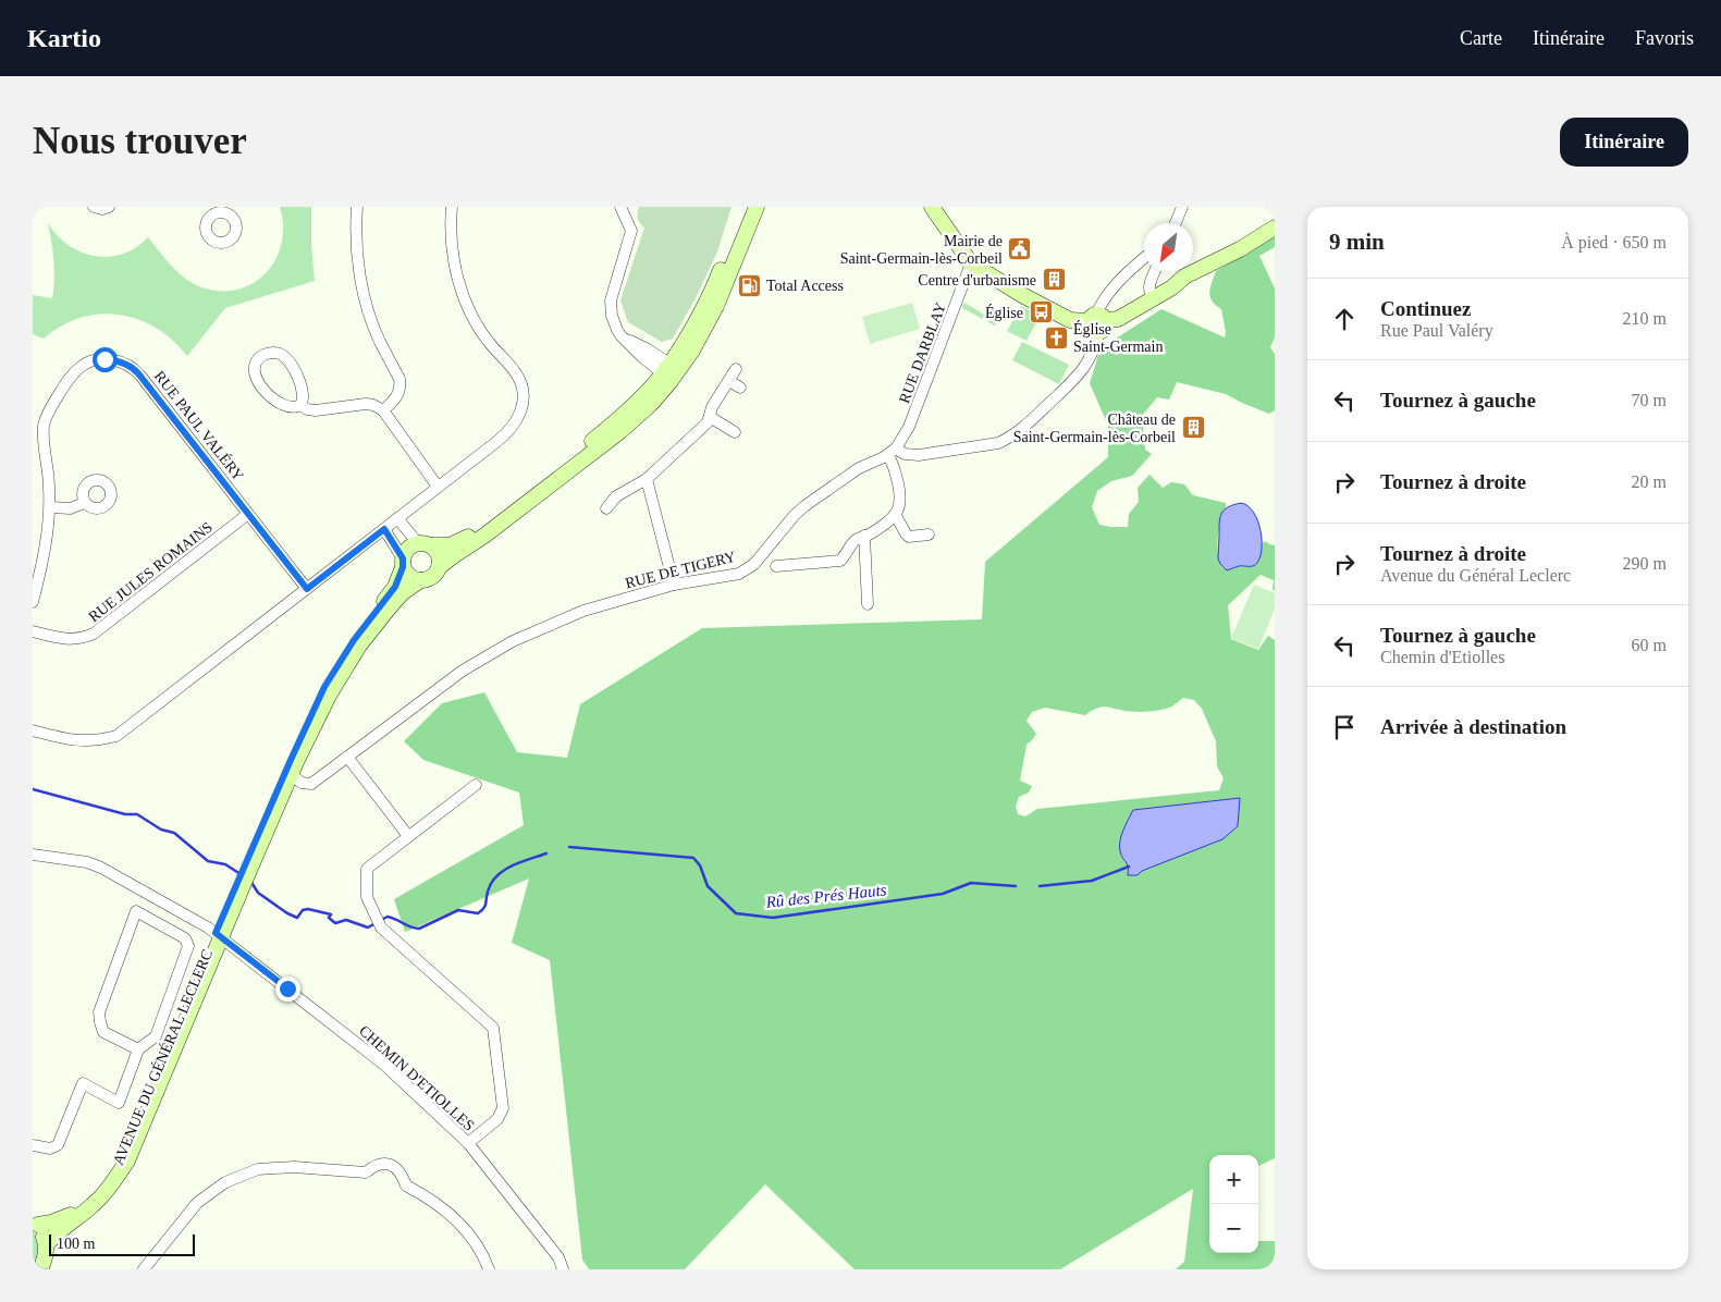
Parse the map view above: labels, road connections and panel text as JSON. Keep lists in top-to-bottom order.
{
  "streets": {
    "main road": ["AVENUE DU GÉNÉRAL LECLERC"],
    "street": [
      "RUE DARBLAY",
      "RUE PAUL VALÉRY",
      "RUE DE TIGERY",
      "RUE JULES ROMAINS",
      "CHEMIN D'ETIOLLES"
    ]
  },
  "crossings": [
    ["RUE DARBLAY", "RUE DE TIGERY"],
    ["RUE PAUL VALÉRY", "RUE JULES ROMAINS"],
    ["RUE DE TIGERY", "AVENUE DU GÉNÉRAL LECLERC"],
    ["AVENUE DU GÉNÉRAL LECLERC", "CHEMIN D'ETIOLLES"]
  ],
  "water": ["Rû des Prés Hauts"],
  "places": {
    "public building": ["Mairie de Saint-Germain-lès-Corbeil"],
    "building": ["Centre d'urbanisme", "Château de Saint-Germain-lès-Corbeil"],
    "fuel station": ["Total Access"],
    "bus stop": ["Église"],
    "church": ["Église Saint-Germain"]
  },
  "scale_bar": "100 m",
  "north": "bottom left",
  "page": {
    "header": "Kartio",
    "nav": ["Carte", "Itinéraire", "Favoris"],
    "buttons": "Itinéraire",
    "title": "Nous trouver",
    "heading": ["9 min", "À pied · 650 m"],
    "list": [
      ["Continuez", "Rue Paul Valéry", "210 m"],
      ["Tournez à gauche", "70 m"],
      ["Tournez à droite", "20 m"],
      ["Tournez à droite", "Avenue du Général Leclerc", "290 m"],
      ["Tournez à gauche", "Chemin d'Etiolles", "60 m"],
      "Arrivée à destination"
    ],
    "map_buttons": ["+", "−"],
    "scale": "100 m"
  }
}
